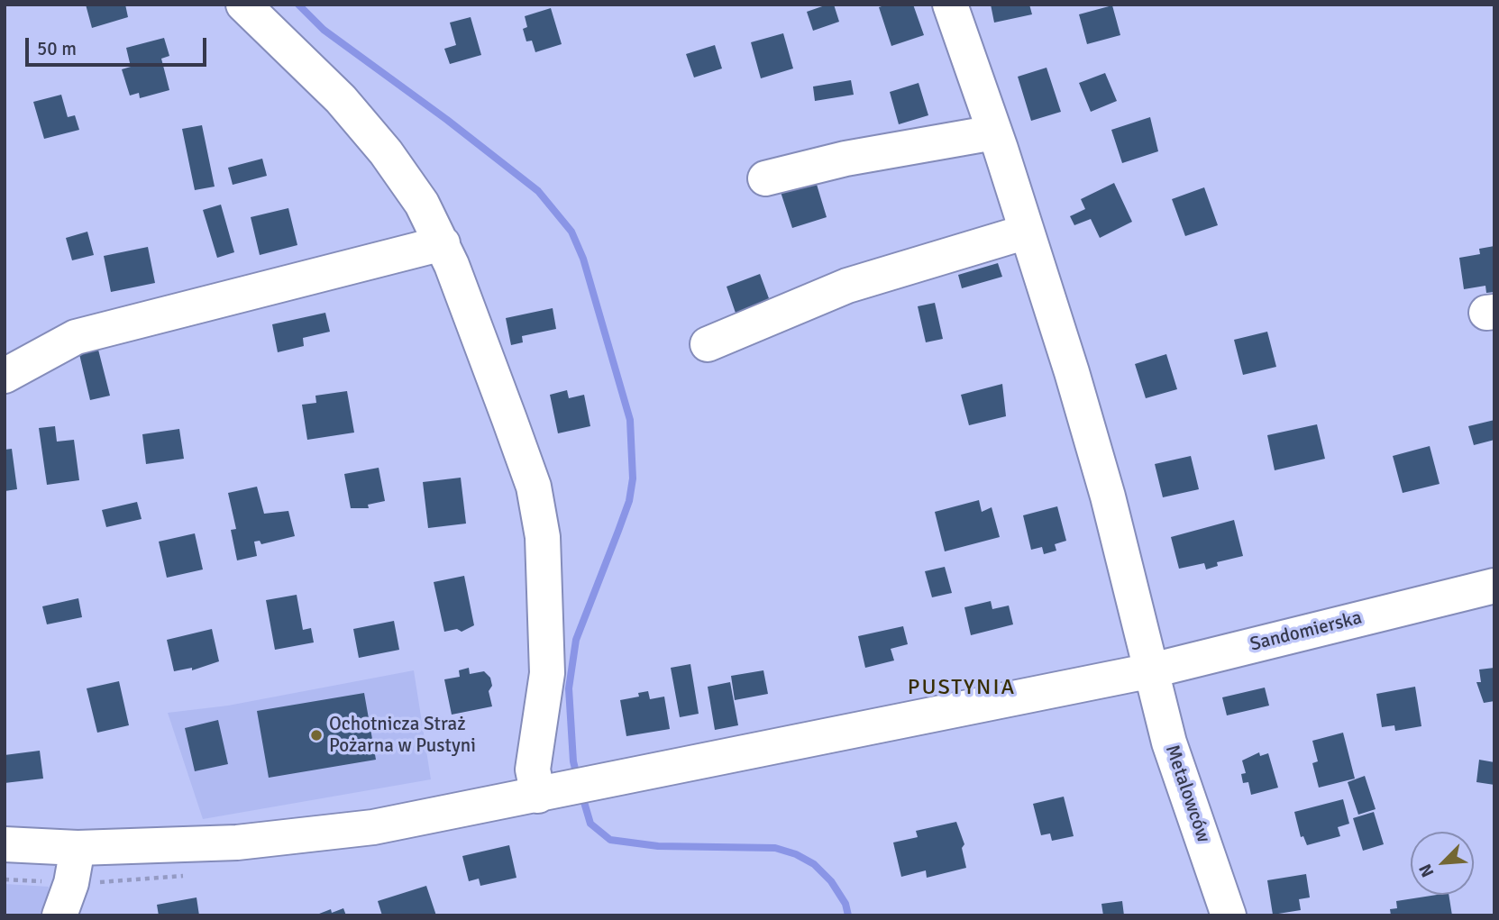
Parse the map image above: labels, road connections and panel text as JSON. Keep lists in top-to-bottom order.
{
  "streets": {
    "street": ["Sandomierska", "Metalowców"]
  },
  "crossings": [
    ["Sandomierska", "Metalowców"]
  ],
  "districts": ["PUSTYNIA"],
  "places": ["Ochotnicza Straż Pożarna w Pustyni"],
  "scale_bar": "50 m",
  "north": "bottom left"
}
